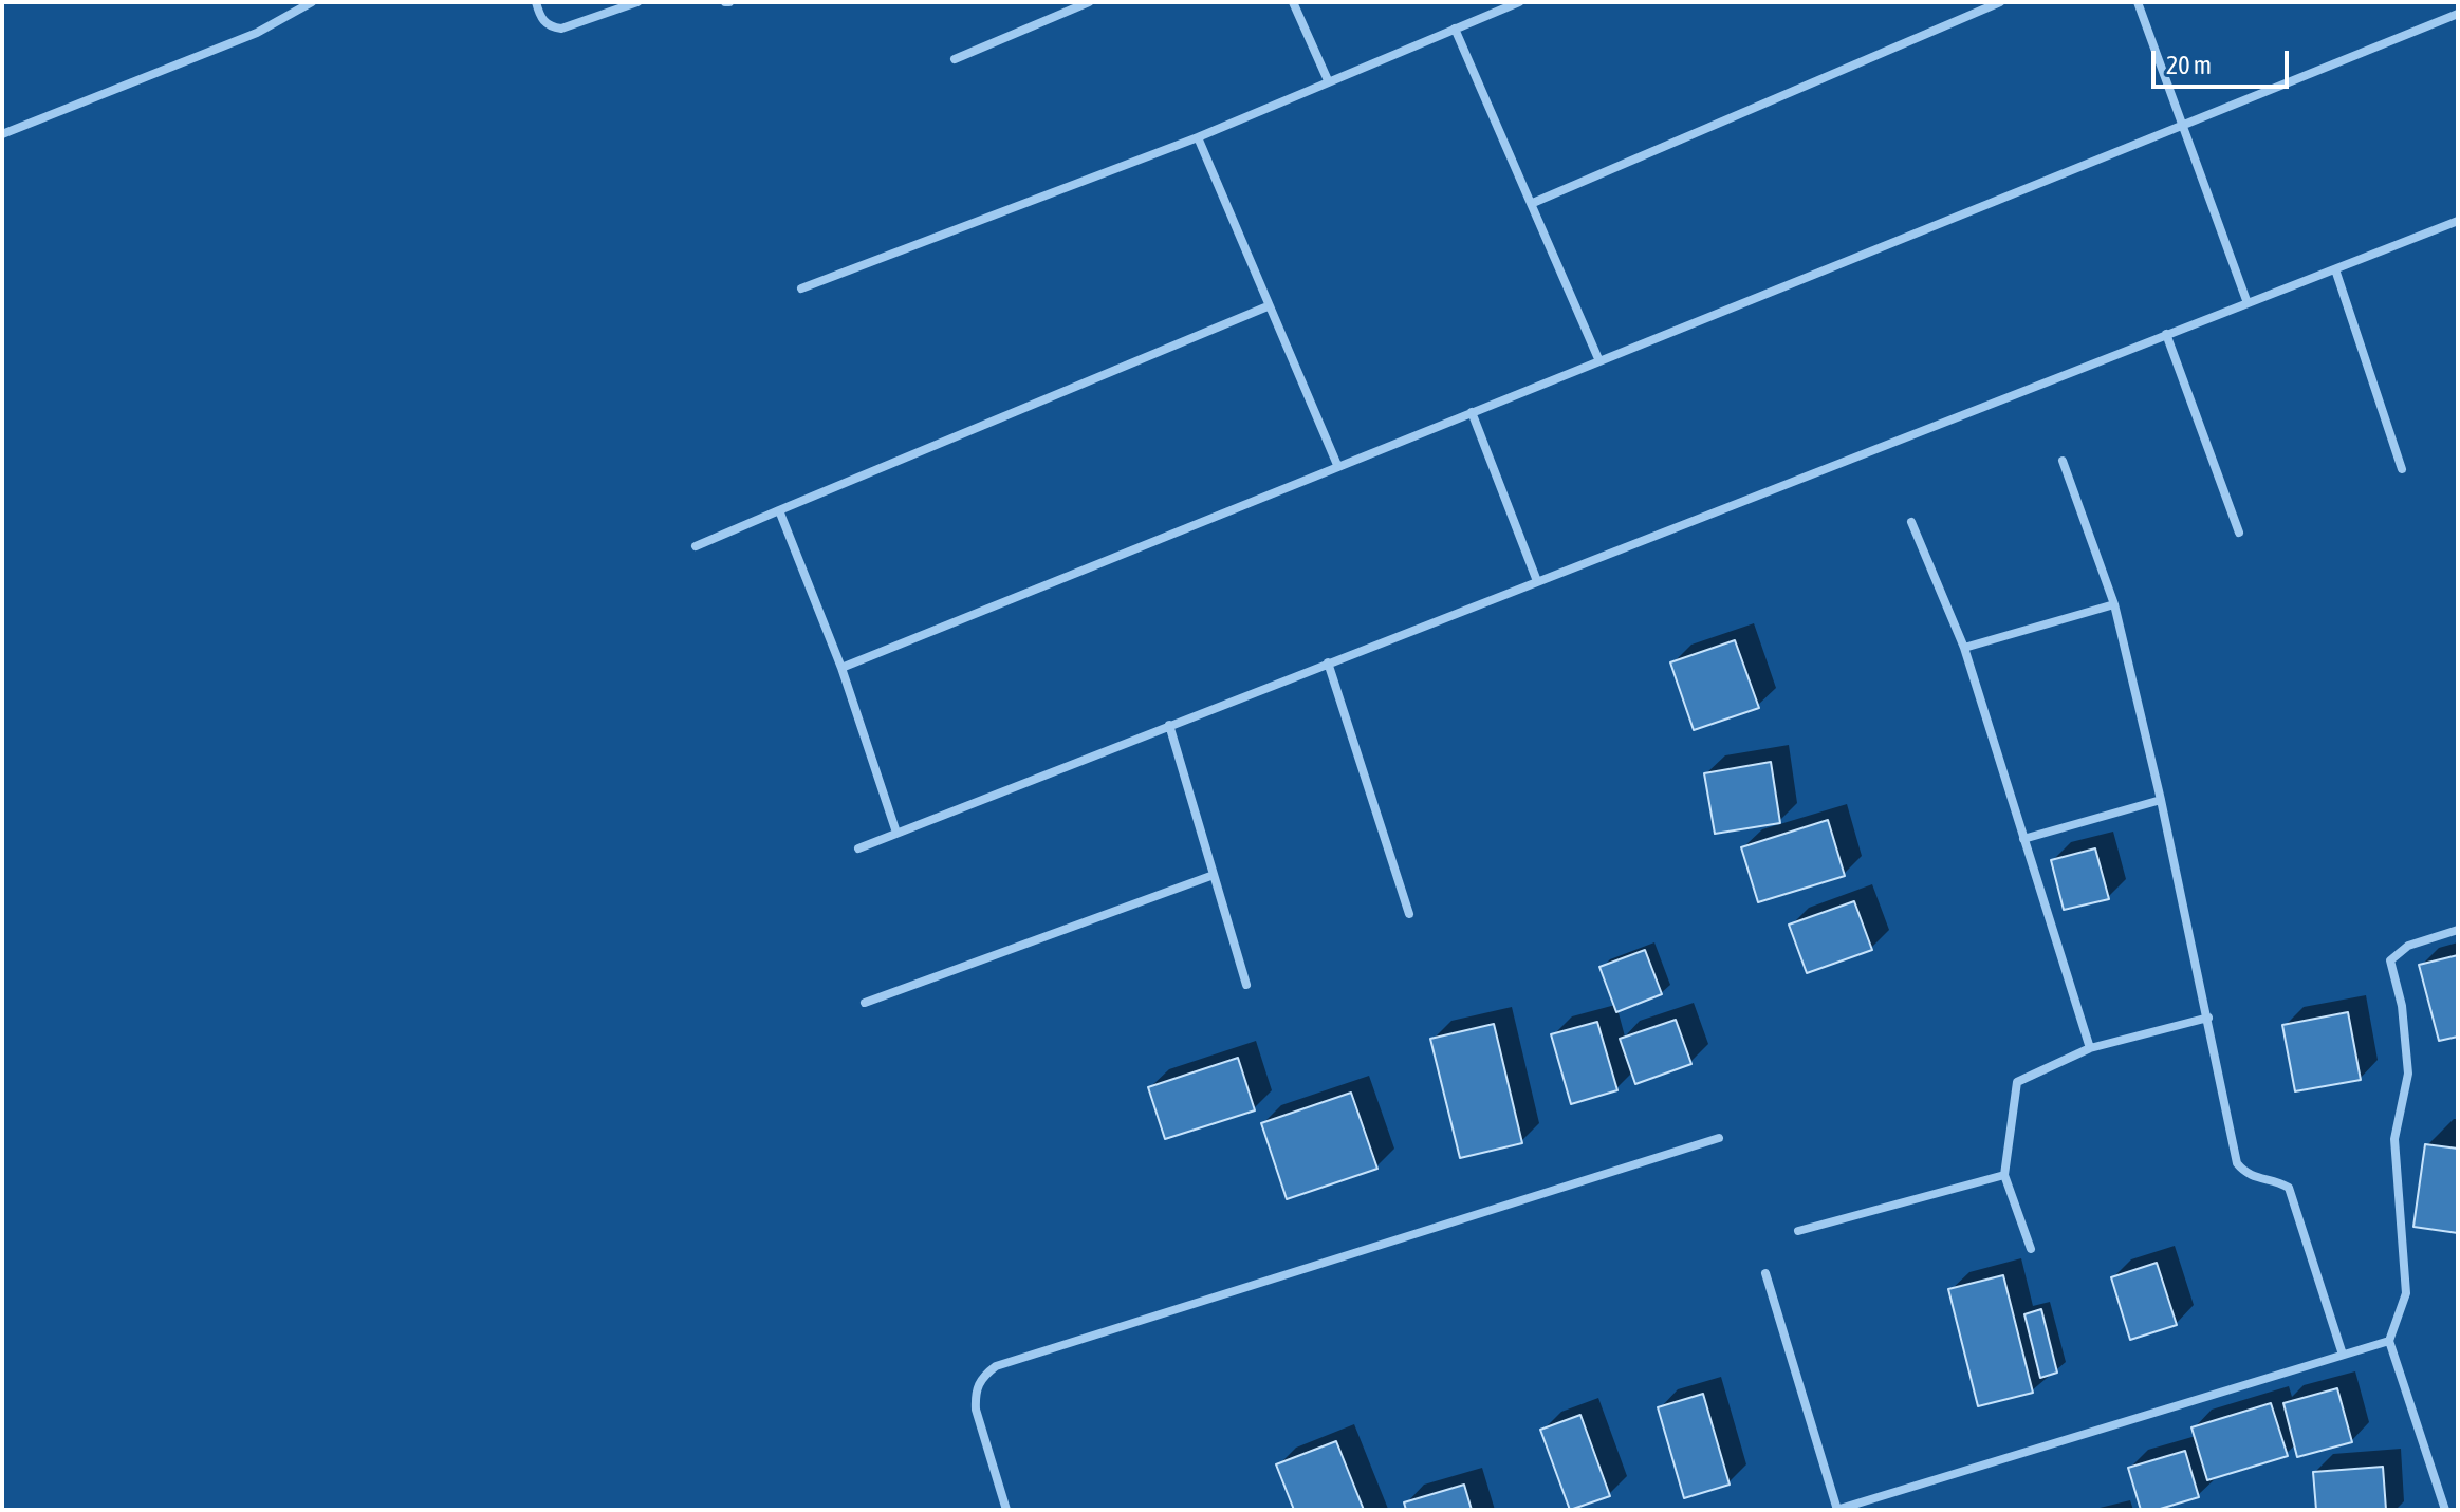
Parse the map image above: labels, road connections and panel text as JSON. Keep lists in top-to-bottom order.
{
  "scale_bar": "20 m"
}
